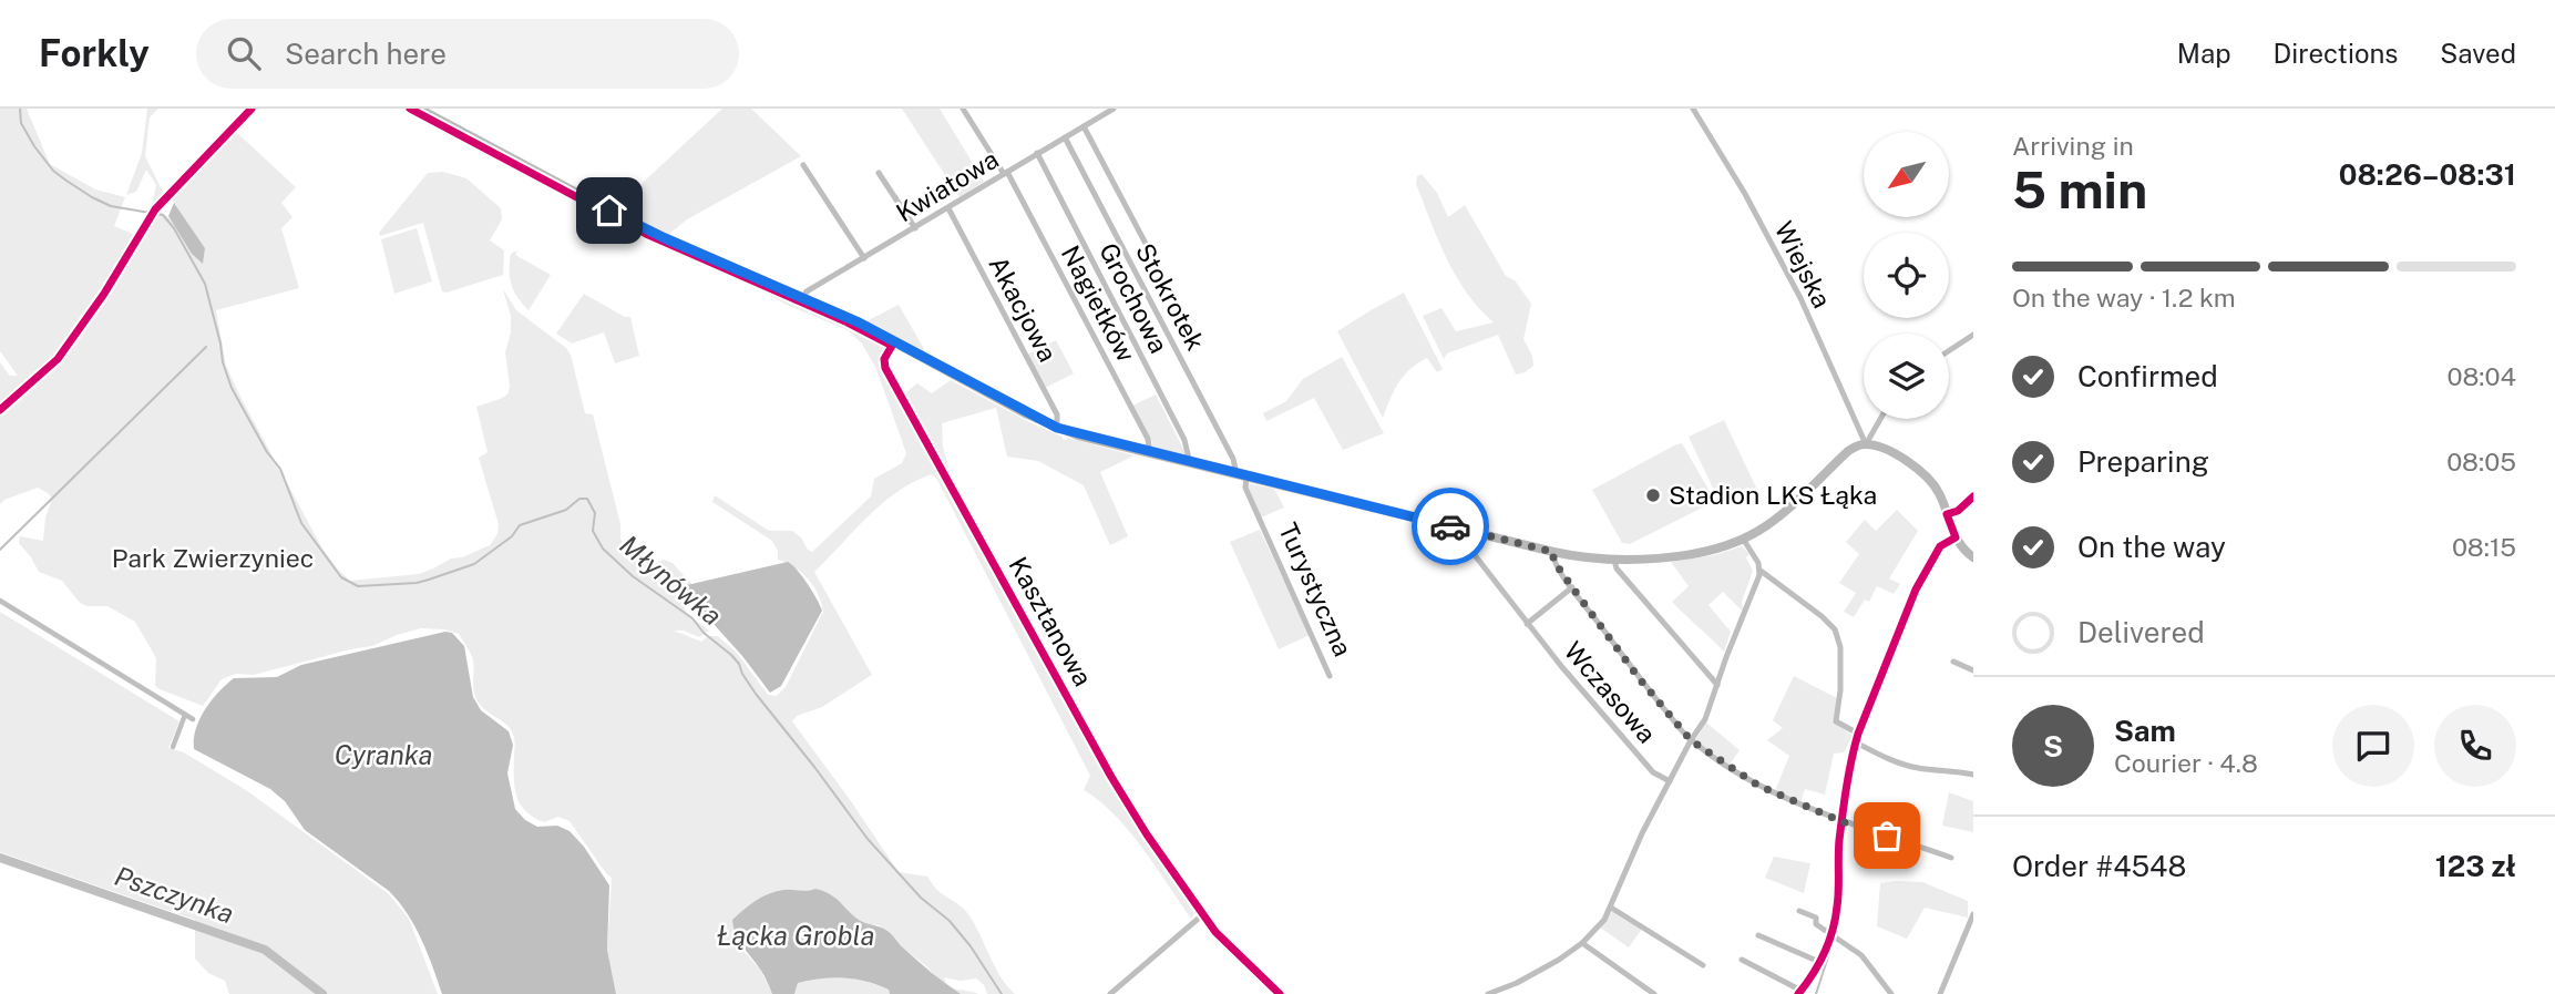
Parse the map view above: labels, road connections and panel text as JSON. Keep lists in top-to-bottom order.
{
  "streets": {
    "main road": ["Turystyczna"],
    "street": [
      "Kwiatowa",
      "Wiejska",
      "Stokrotek",
      "Grochowa",
      "Nagietków",
      "Akacjowa",
      "Kasztanowa",
      "Wczasowa"
    ]
  },
  "crossings": [
    ["Kwiatowa", "Stokrotek"],
    ["Kwiatowa", "Grochowa"],
    ["Kwiatowa", "Nagietków"],
    ["Kwiatowa", "Akacjowa"],
    ["Kwiatowa", "Turystyczna"],
    ["Wiejska", "Turystyczna"],
    ["Stokrotek", "Turystyczna"],
    ["Grochowa", "Turystyczna"],
    ["Nagietków", "Turystyczna"],
    ["Akacjowa", "Turystyczna"],
    ["Turystyczna", "Kasztanowa"],
    ["Turystyczna", "Wczasowa"]
  ],
  "water": [
    "Młynówka",
    "Cyranka",
    "Pszczynka",
    "Łącka Grobla"
  ],
  "parks": ["Park Zwierzyniec"],
  "places": ["Stadion LKS Łąka"],
  "north": "bottom left",
  "page": {
    "header": "Forkly",
    "search": "Search here",
    "nav": ["Map", "Directions", "Saved"],
    "heading": ["5 min", "Arriving in", "08:26–08:31"],
    "panel": [
      "Sam",
      "Courier · 4.8",
      "Order #4548",
      "123 zł"
    ],
    "bar": "On the way · 1.2 km",
    "list": [
      ["Confirmed", "08:04"],
      ["Preparing", "08:05"],
      ["On the way", "08:15"],
      "Delivered"
    ],
    "round": "S"
  }
}
